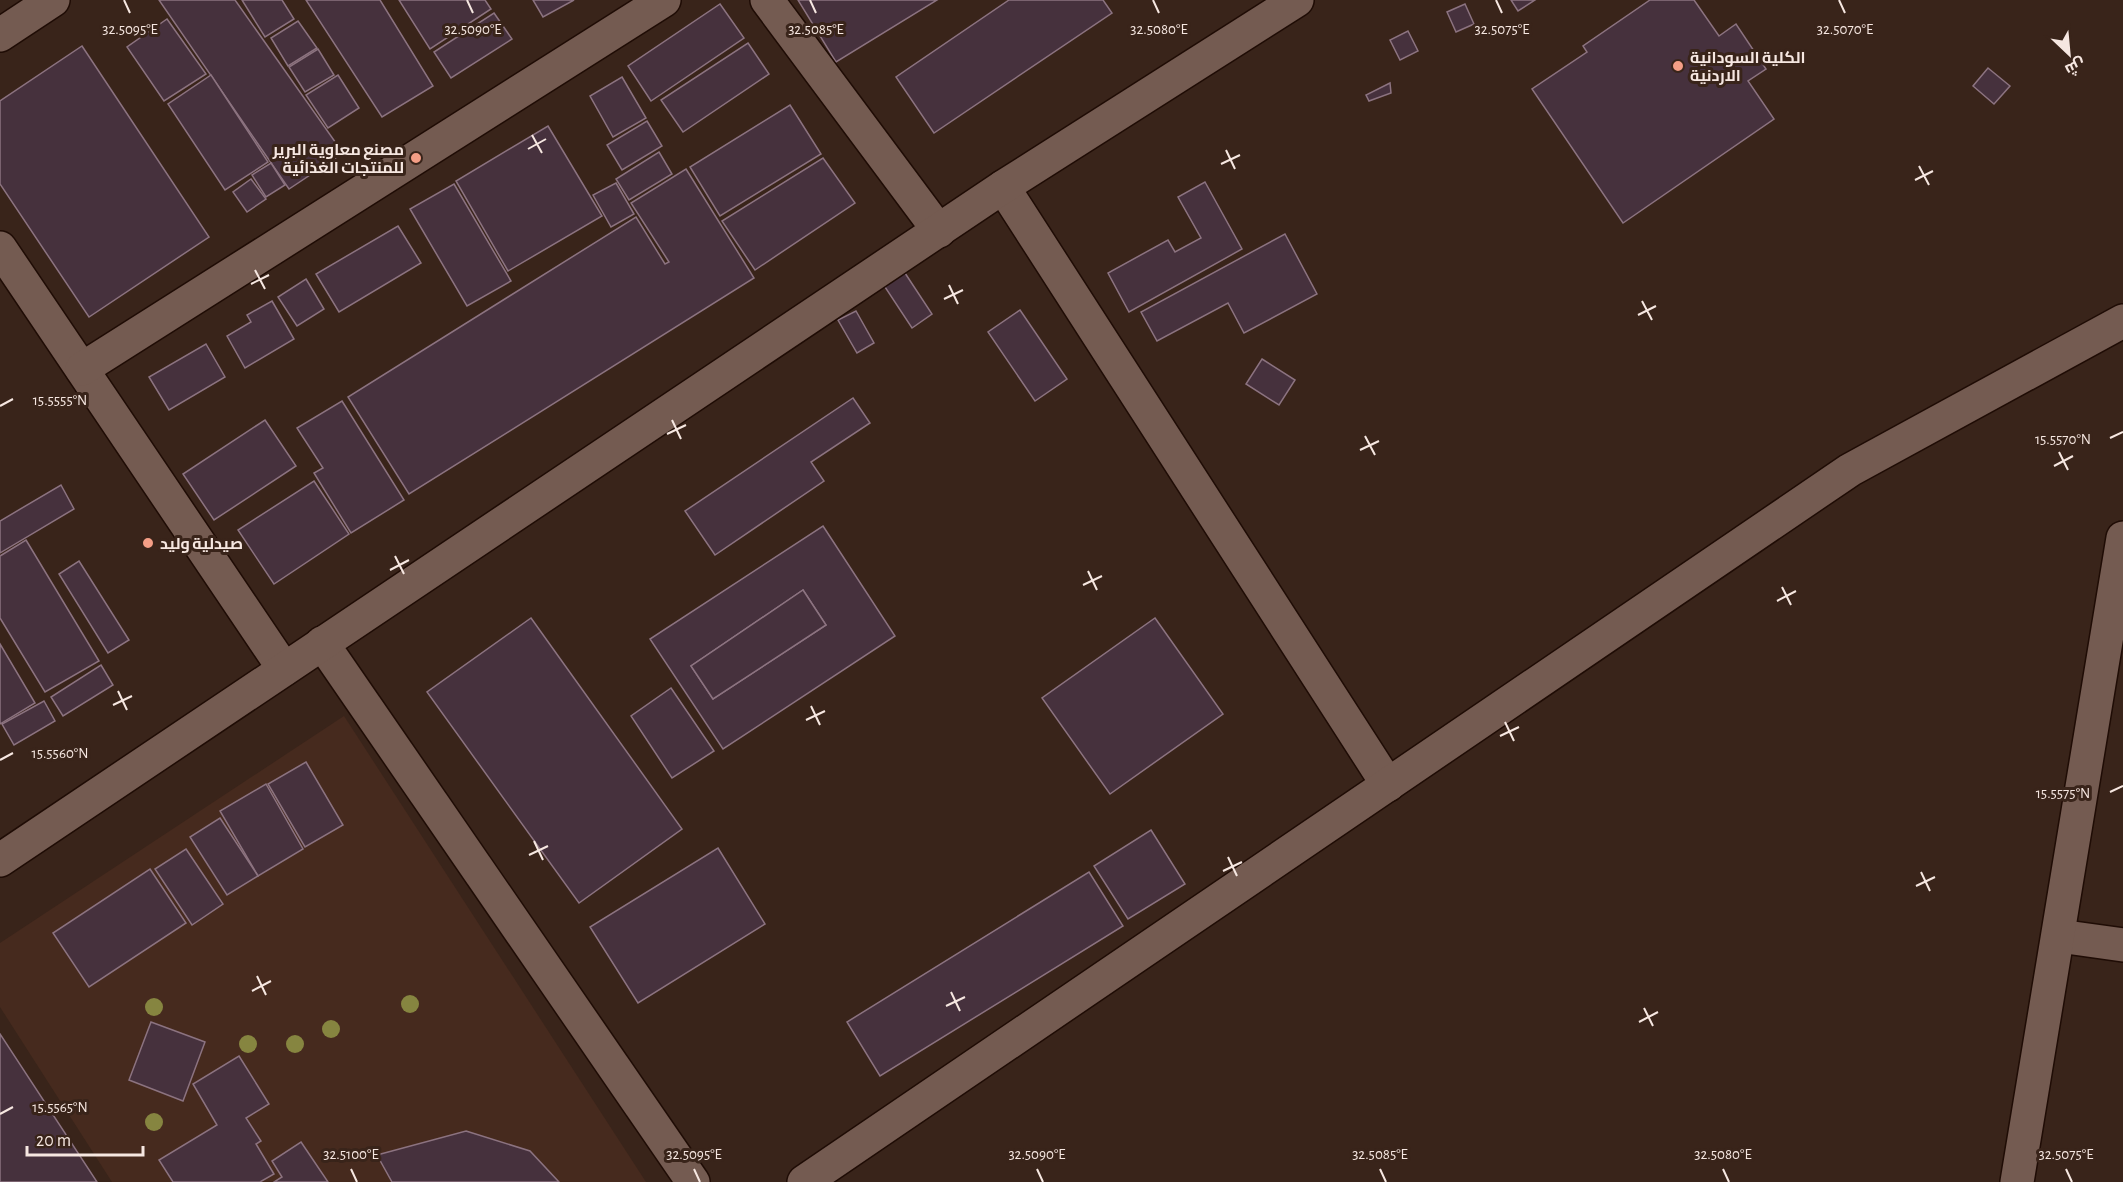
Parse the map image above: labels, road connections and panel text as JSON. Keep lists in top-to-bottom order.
{
  "places": ["الكلية السودانية الاردنية", "مصنع معاوية البرير للمنتجات الغذائية", "صيدلية وليد"],
  "scale_bar": "20 m",
  "north": "bottom right",
  "coordinates": [
    "32.5095°E",
    "32.5090°E",
    "32.5085°E",
    "32.5080°E",
    "32.5075°E",
    "32.5070°E",
    "15.5555°N",
    "15.5570°N",
    "15.5560°N",
    "15.5575°N",
    "15.5565°N",
    "32.5100°E"
  ]
}
